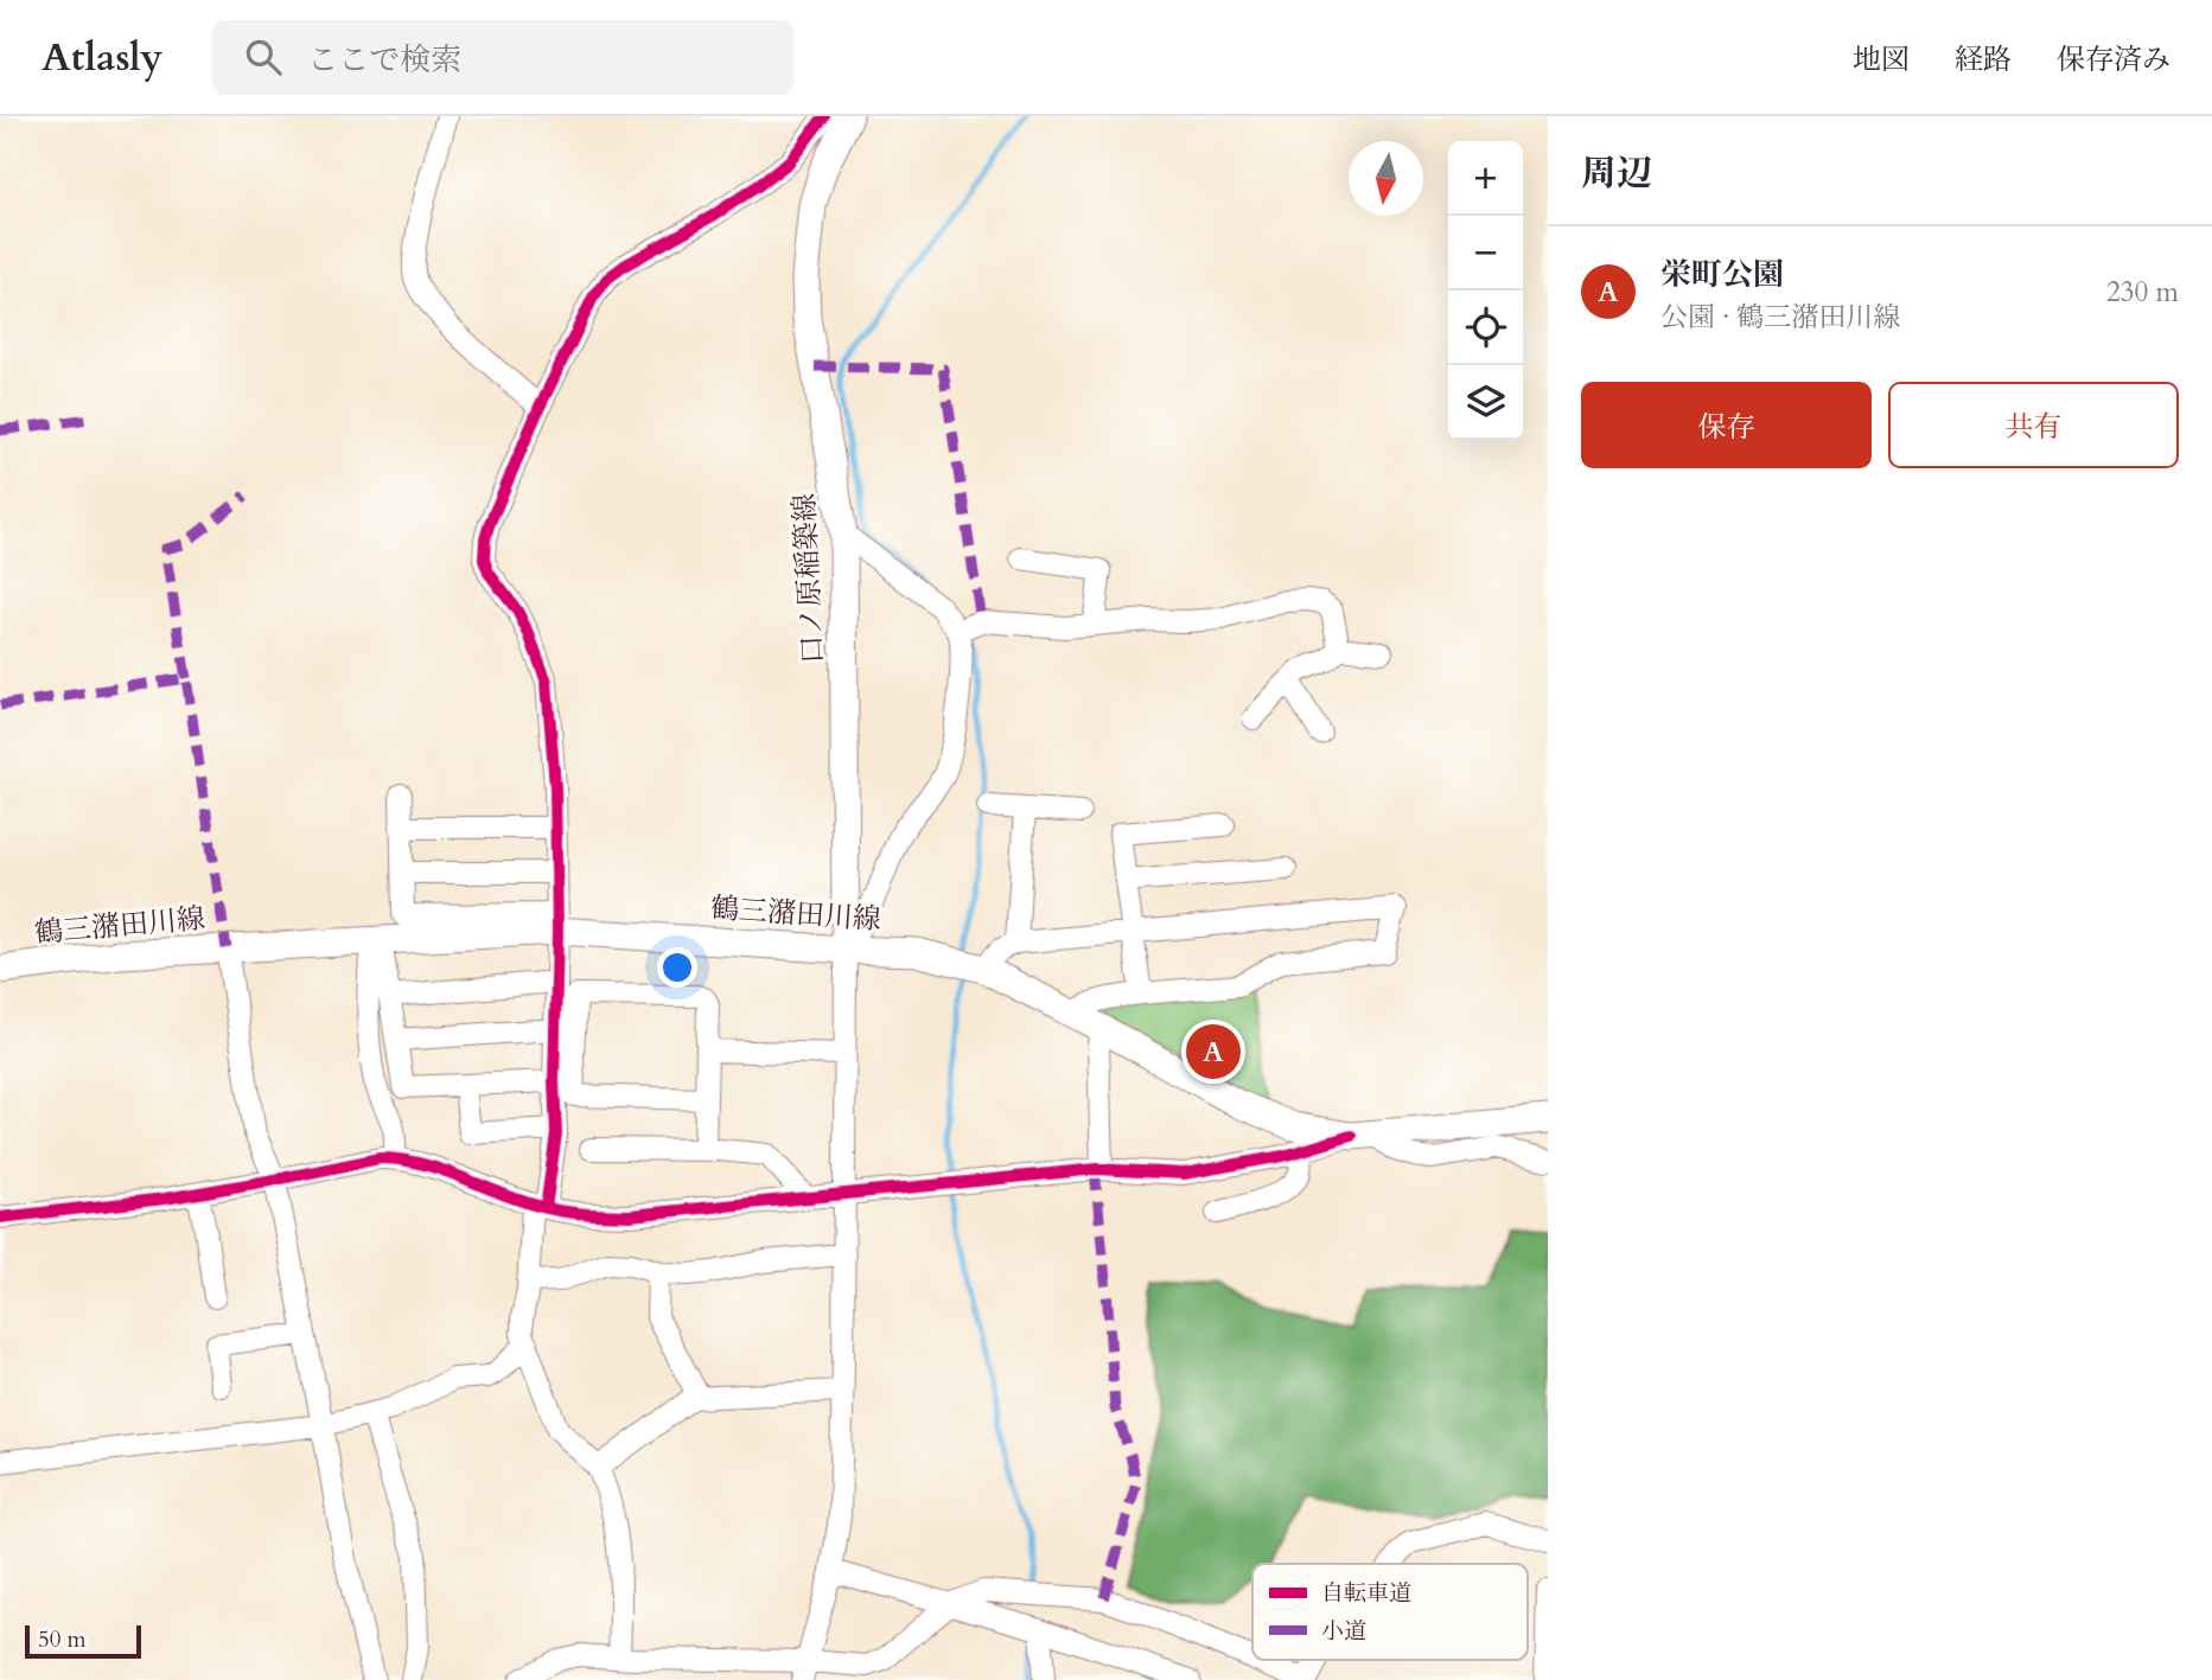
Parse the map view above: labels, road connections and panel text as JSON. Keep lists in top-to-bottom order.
{
  "streets": {
    "main road": ["口ノ原稲築線", "鶴三潴田川線"]
  },
  "crossings": [
    ["口ノ原稲築線", "鶴三潴田川線"]
  ],
  "legend": ["自転車道", "小道"],
  "scale_bar": "50 m",
  "north": "bottom",
  "page": {
    "header": "Atlasly",
    "search": "ここで検索",
    "nav": ["地図", "経路", "保存済み"],
    "heading": "周辺",
    "map_buttons": ["+", "−"],
    "list": [
      {
        "mark": "A",
        "name": "栄町公園",
        "note": "公園 · 鶴三潴田川線",
        "value": "230 m"
      }
    ],
    "buttons": ["保存", "共有"],
    "pins": "A",
    "scale": "50 m"
  }
}
